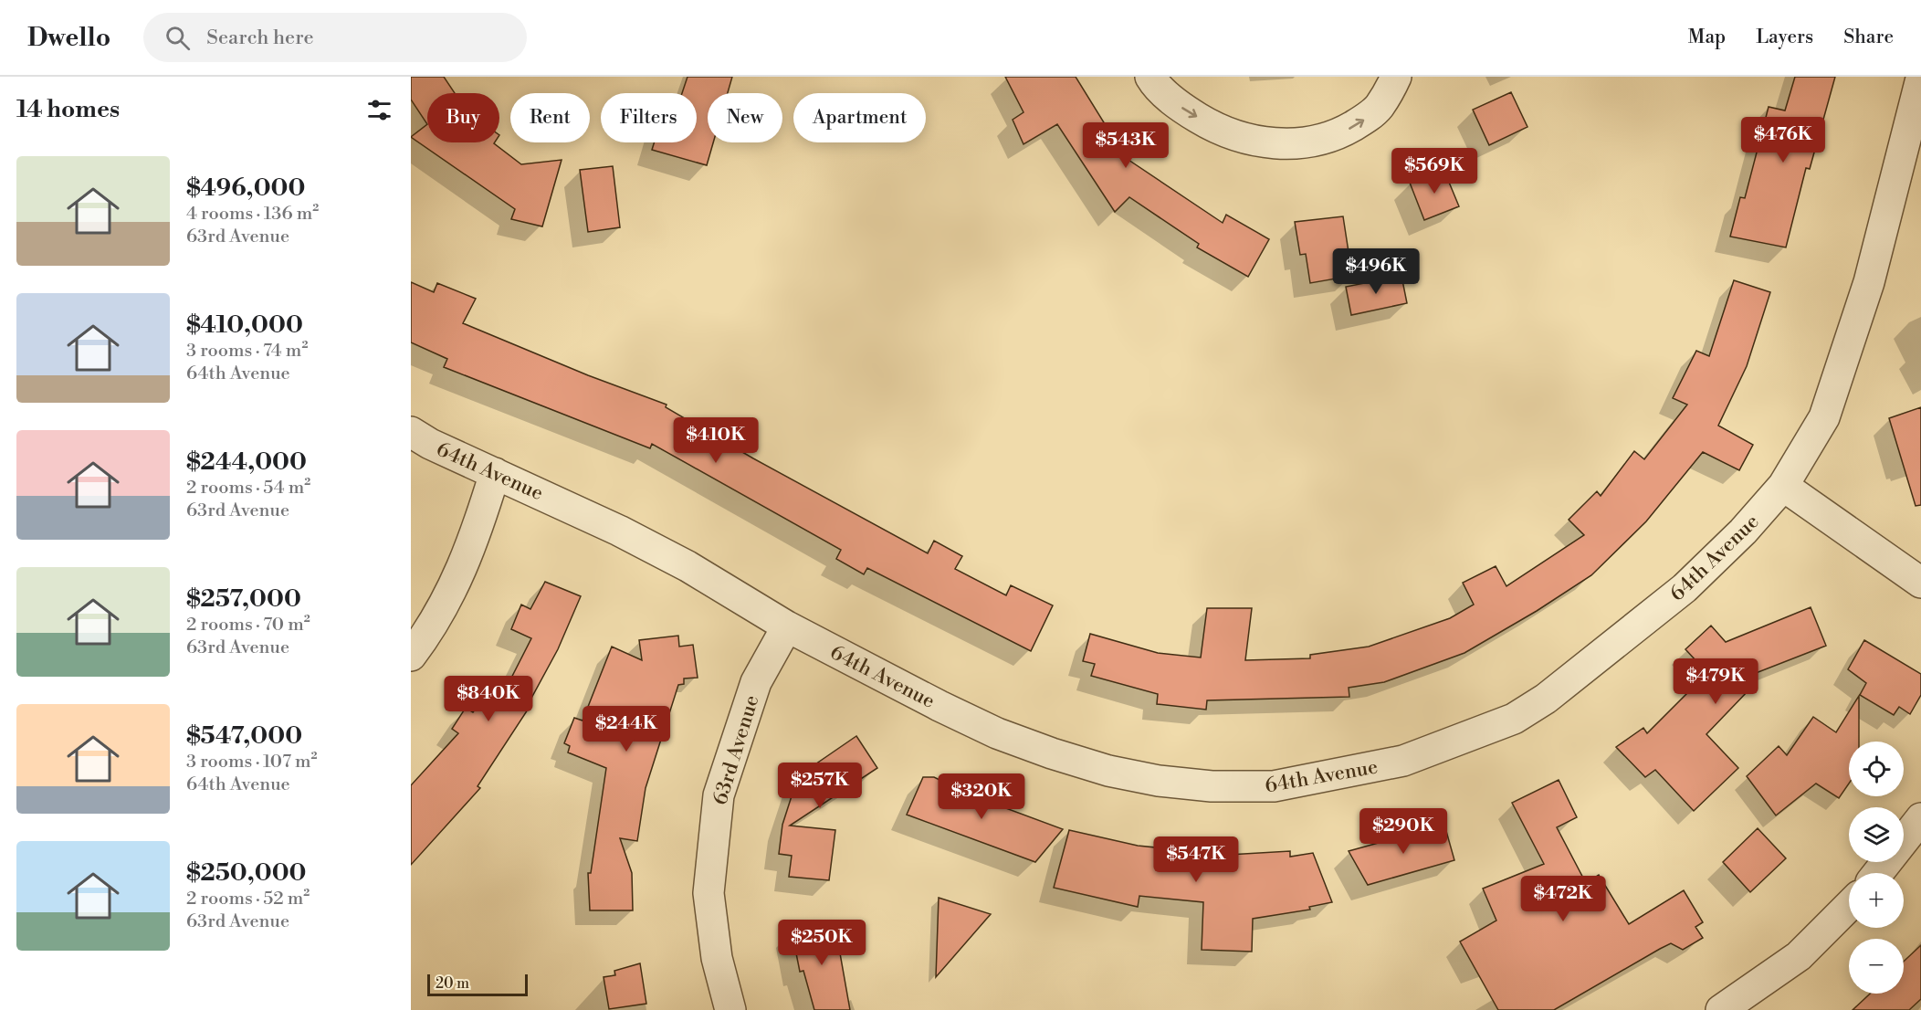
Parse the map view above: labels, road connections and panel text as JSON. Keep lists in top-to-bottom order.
{
  "streets": {
    "street": ["64th Avenue", "63rd Avenue"]
  },
  "crossings": [
    ["64th Avenue", "63rd Avenue"]
  ],
  "scale_bar": "20 m",
  "page": {
    "header": "Dwello",
    "search": "Search here",
    "nav": ["Map", "Layers", "Share"],
    "heading": "14 homes",
    "chip": [
      "Buy",
      "Rent",
      "Filters",
      "New",
      "Apartment"
    ],
    "price": [
      "$476K",
      "$543K",
      "$569K",
      "$496K",
      "$410K",
      "$479K",
      "$840K",
      "$244K",
      "$257K",
      "$320K",
      "$290K",
      "$547K",
      "$472K",
      "$250K"
    ],
    "list": [
      {
        "name": "$496,000",
        "note": "4 rooms · 136 m² · 63rd Avenue"
      },
      {
        "name": "$410,000",
        "note": "3 rooms · 74 m² · 64th Avenue"
      },
      {
        "name": "$244,000",
        "note": "2 rooms · 54 m² · 63rd Avenue"
      },
      {
        "name": "$257,000",
        "note": "2 rooms · 70 m² · 63rd Avenue"
      },
      {
        "name": "$547,000",
        "note": "3 rooms · 107 m² · 64th Avenue"
      },
      {
        "name": "$250,000",
        "note": "2 rooms · 52 m² · 63rd Avenue"
      }
    ],
    "map_buttons": ["+", "−"],
    "scale": "20 m"
  }
}
